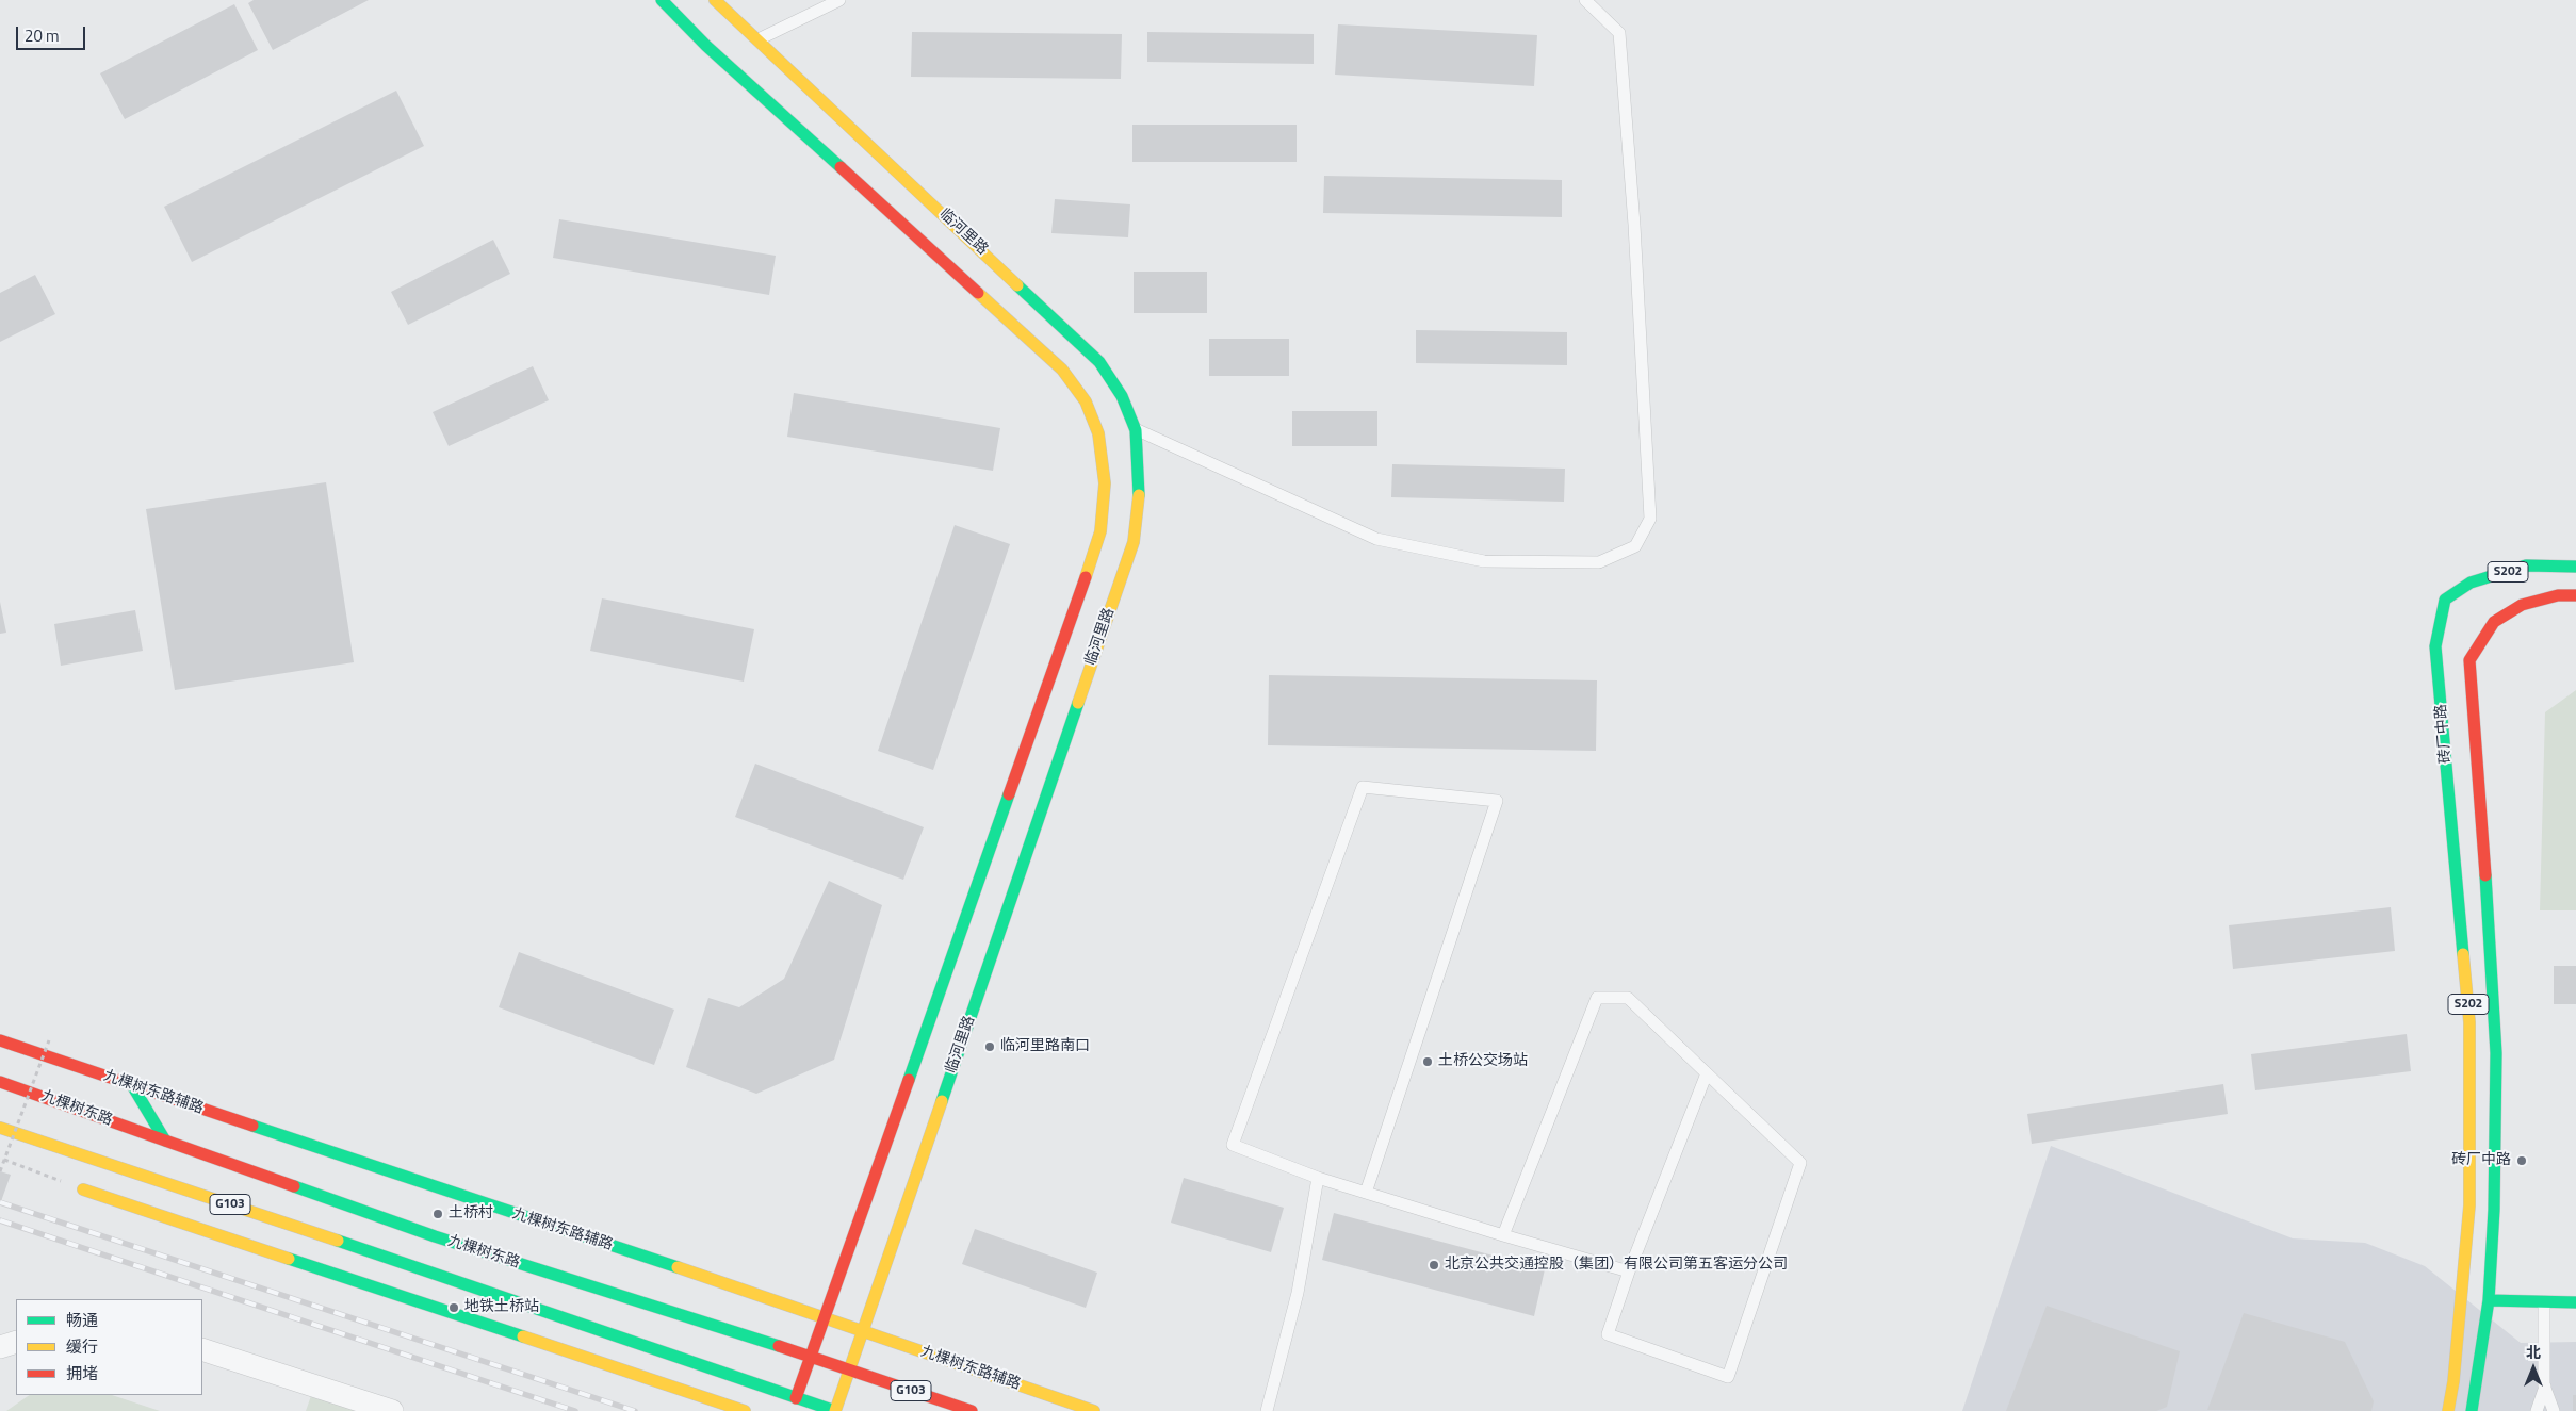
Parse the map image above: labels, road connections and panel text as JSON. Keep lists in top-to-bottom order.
{
  "streets": {
    "main road": [
      "临河里路",
      "S202",
      "砖厂中路",
      "九棵树东路辅路",
      "九棵树东路",
      "G103"
    ]
  },
  "crossings": [
    ["临河里路", "九棵树东路辅路"],
    ["临河里路", "九棵树东路"],
    ["临河里路", "G103"]
  ],
  "places": [
    "临河里路南口",
    "土桥公交场站",
    "砖厂中路",
    "土桥村",
    "北京公共交通控股（集团）有限公司第五客运分公司",
    "地铁土桥站"
  ],
  "legend": ["畅通", "缓行", "拥堵"],
  "scale_bar": "20 m",
  "north": "top"
}
